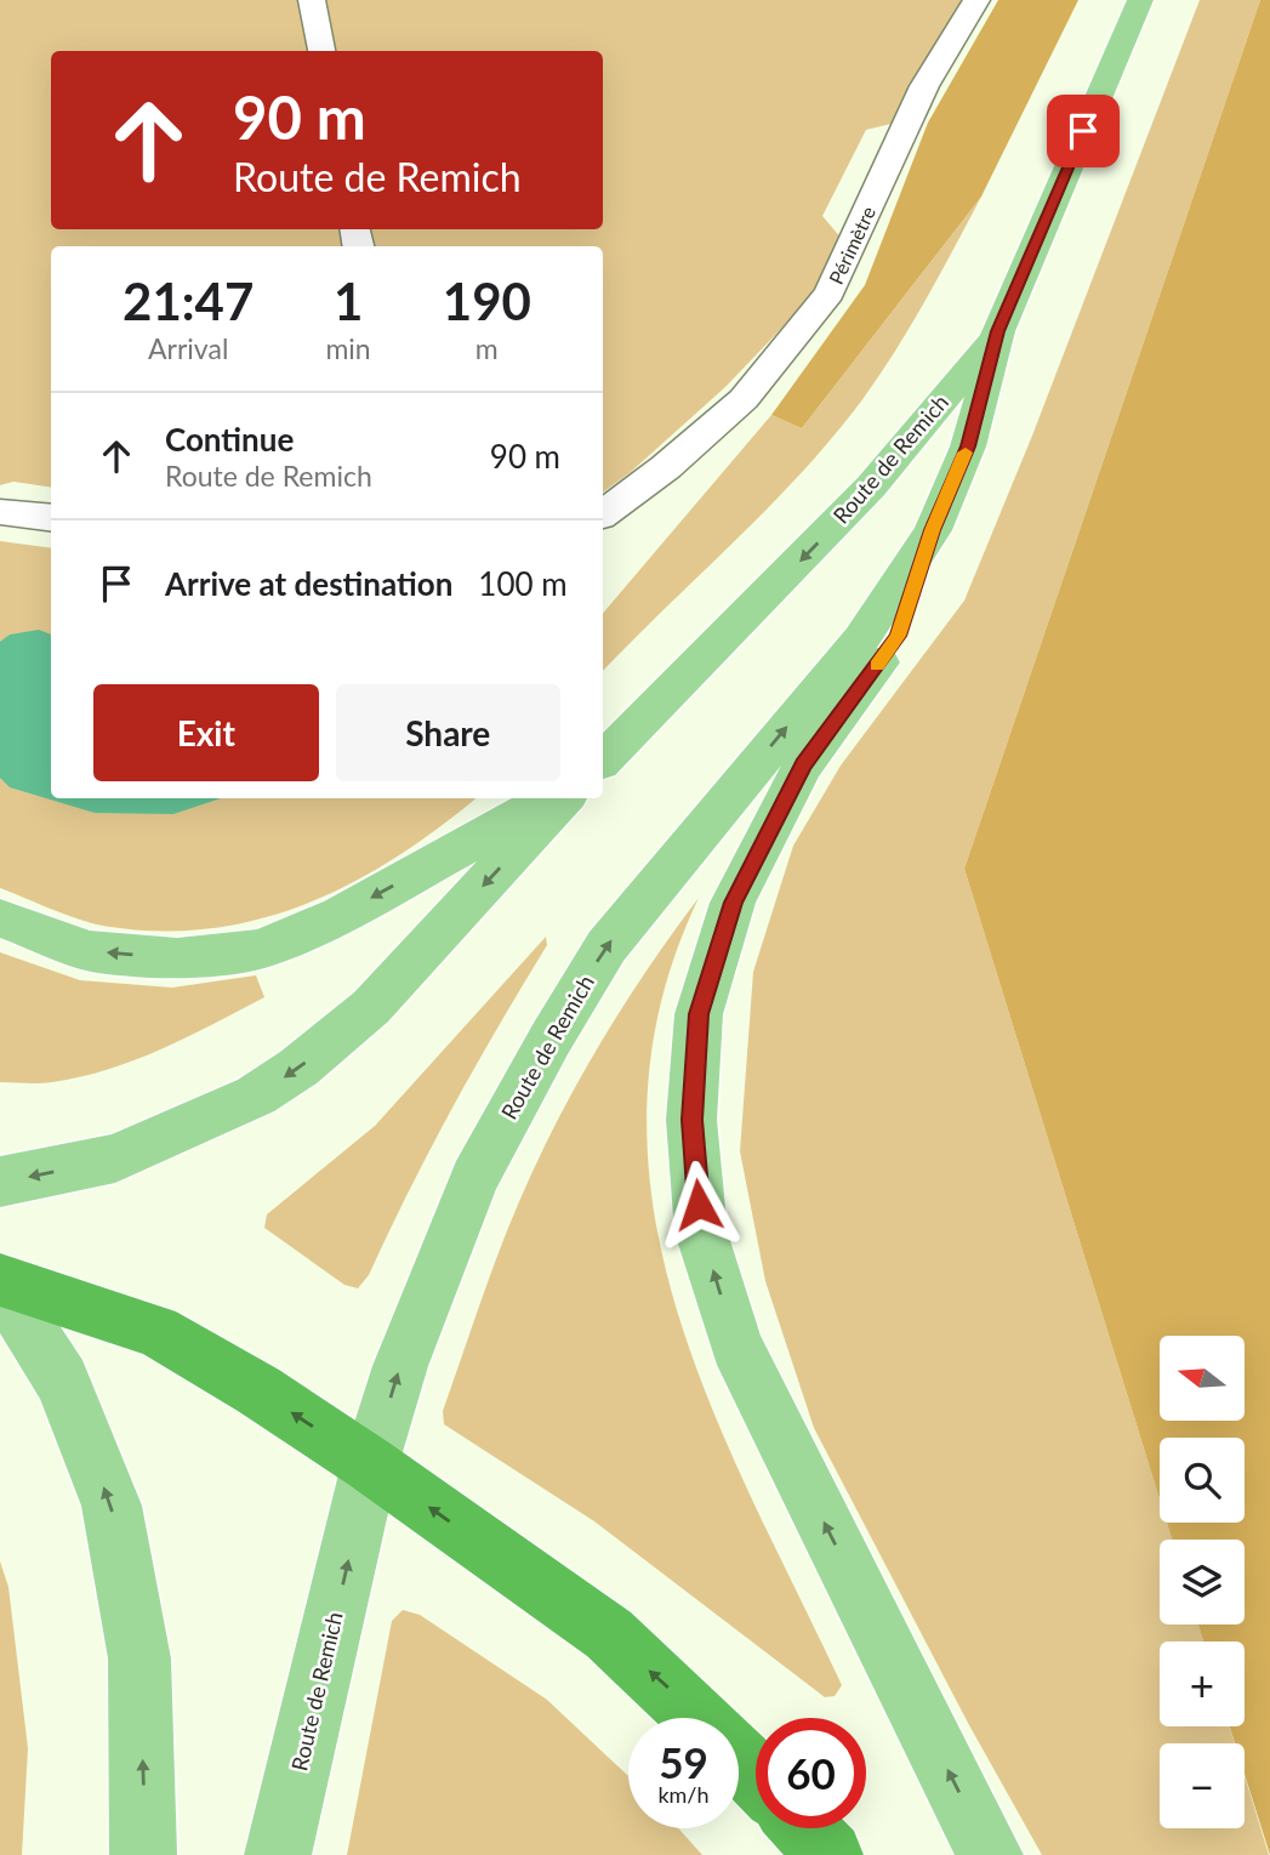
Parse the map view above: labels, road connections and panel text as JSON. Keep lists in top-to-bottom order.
{
  "streets": {
    "main road": ["Route de Remich"],
    "lane": ["Périmètre"]
  },
  "north": "left",
  "page": {
    "turn": ["90 m", "Route de Remich"],
    "eta": [
      "21:47",
      "Arrival",
      "1",
      "min",
      "190",
      "m"
    ],
    "list": [
      {
        "name": "Continue",
        "note": "Route de Remich",
        "value": "90 m"
      },
      {
        "name": "Arrive at destination",
        "value": "100 m"
      }
    ],
    "buttons": ["Exit", "Share"],
    "map_buttons": ["+", "−"],
    "speed": "59 km/h",
    "limit": "60"
  }
}
